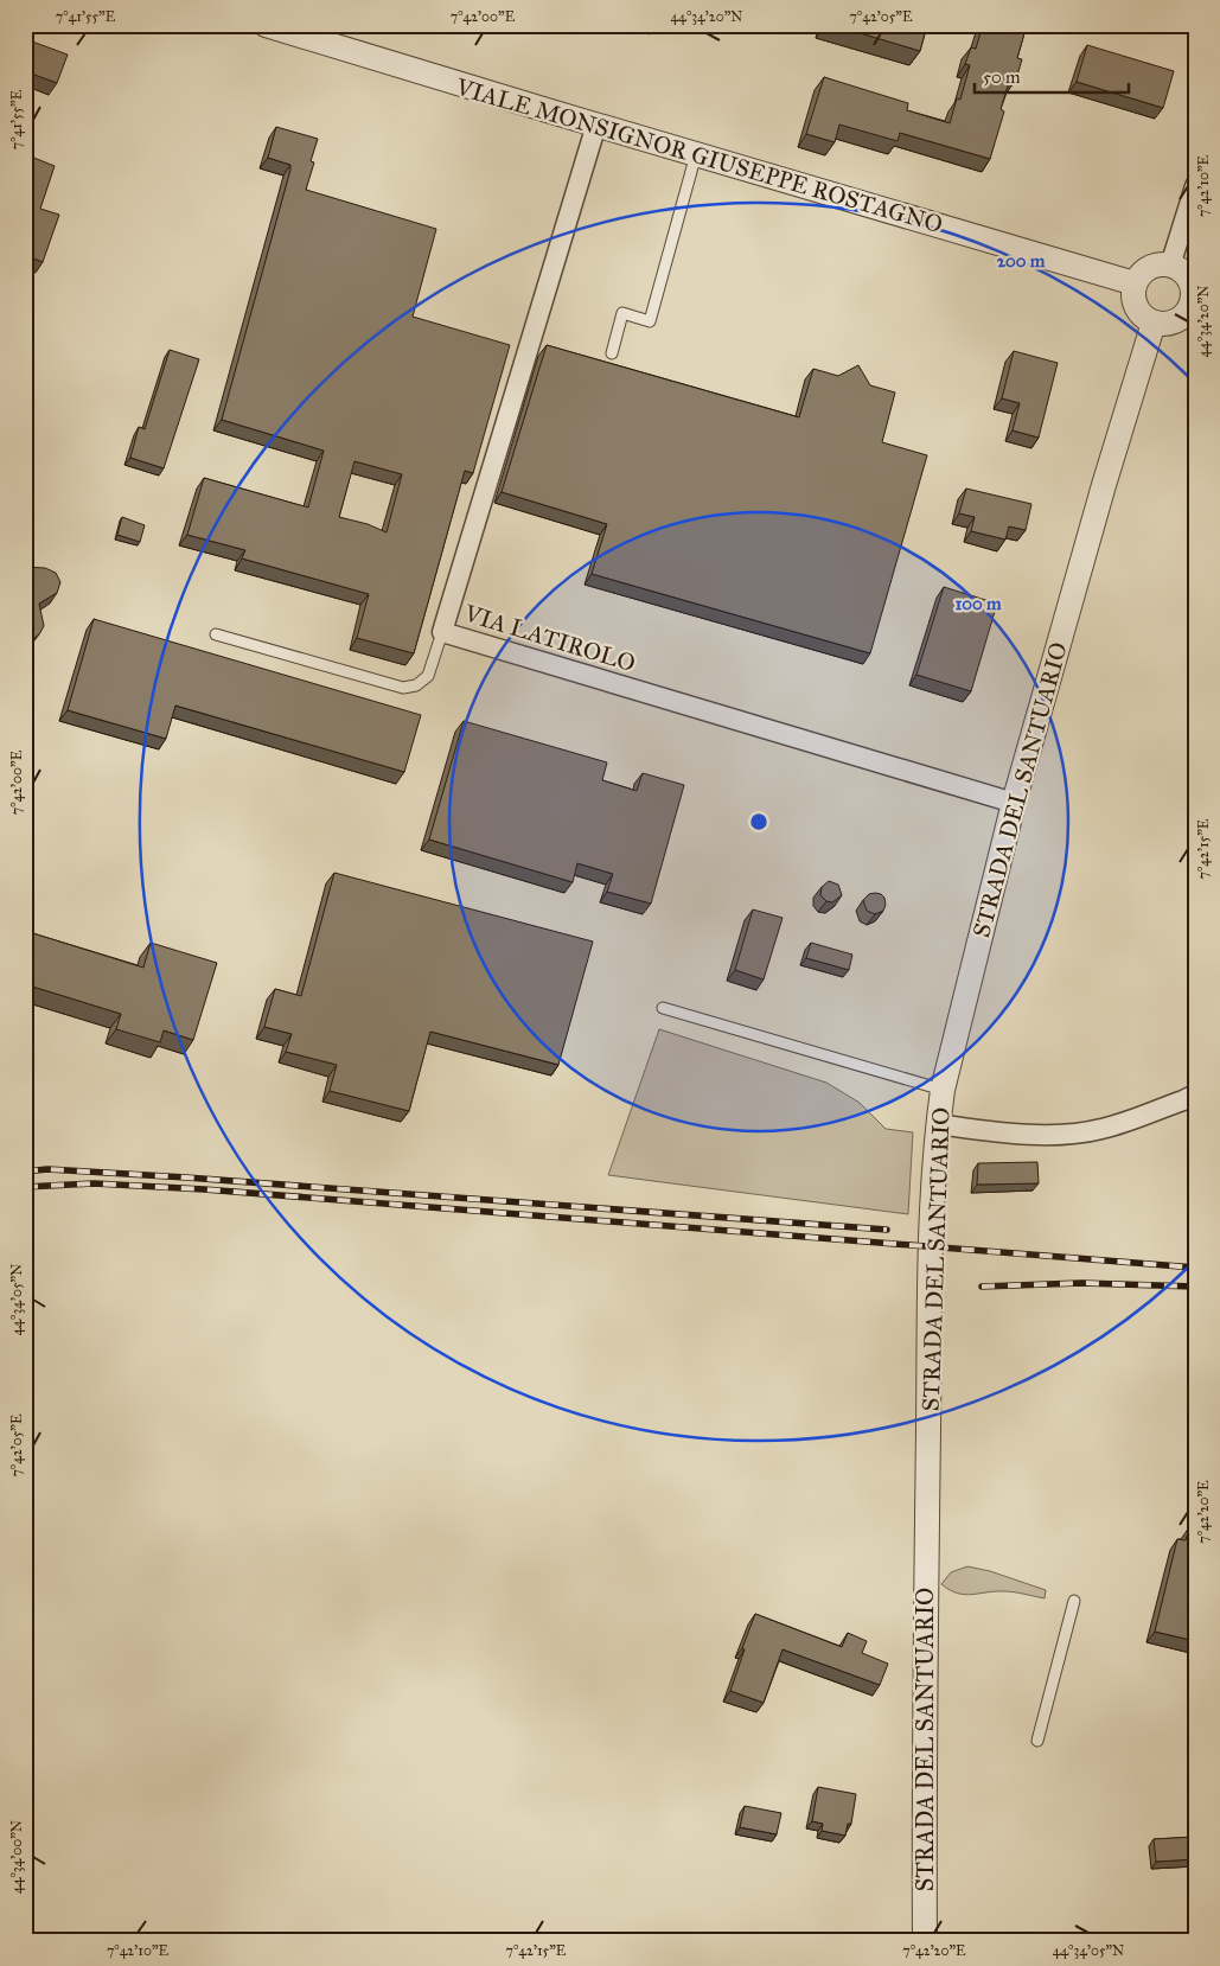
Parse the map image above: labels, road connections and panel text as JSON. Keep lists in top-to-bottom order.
{
  "streets": {
    "street": ["VIALE MONSIGNOR GIUSEPPE ROSTAGNO", "VIA LATIROLO", "STRADA DEL SANTUARIO"]
  },
  "crossings": [
    ["VIALE MONSIGNOR GIUSEPPE ROSTAGNO", "VIA LATIROLO"],
    ["VIALE MONSIGNOR GIUSEPPE ROSTAGNO", "STRADA DEL SANTUARIO"],
    ["VIA LATIROLO", "STRADA DEL SANTUARIO"]
  ],
  "scale_bar": "50 m",
  "coordinates": [
    "7°41'55\"E",
    "7°42'00\"E",
    "44°34'20\"N",
    "7°42'05\"E",
    "7°42'10\"E",
    "7°42'15\"E",
    "44°34'05\"N",
    "7°42'20\"E",
    "44°34'00\"N"
  ],
  "rings": ["200 m", "100 m"]
}
